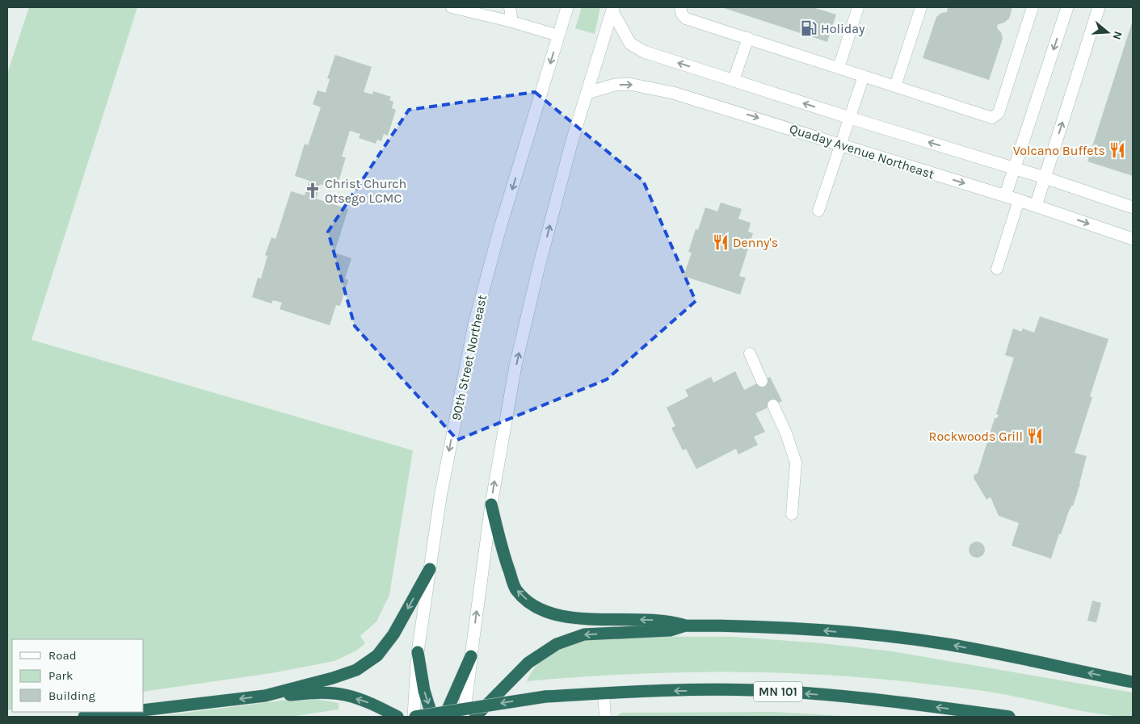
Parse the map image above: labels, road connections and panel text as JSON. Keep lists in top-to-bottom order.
{
  "streets": {
    "highway": ["MN 101"],
    "street": ["Quaday Avenue Northeast", "90th Street Northeast"]
  },
  "crossings": [
    ["90th Street Northeast", "MN 101"]
  ],
  "places": {
    "fuel station": ["Holiday"],
    "restaurant": ["Volcano Buffets", "Denny's", "Rockwoods Grill"],
    "church": ["Christ Church Otsego LCMC"]
  },
  "legend": ["Road", "Park", "Building"],
  "north": "right"
}
